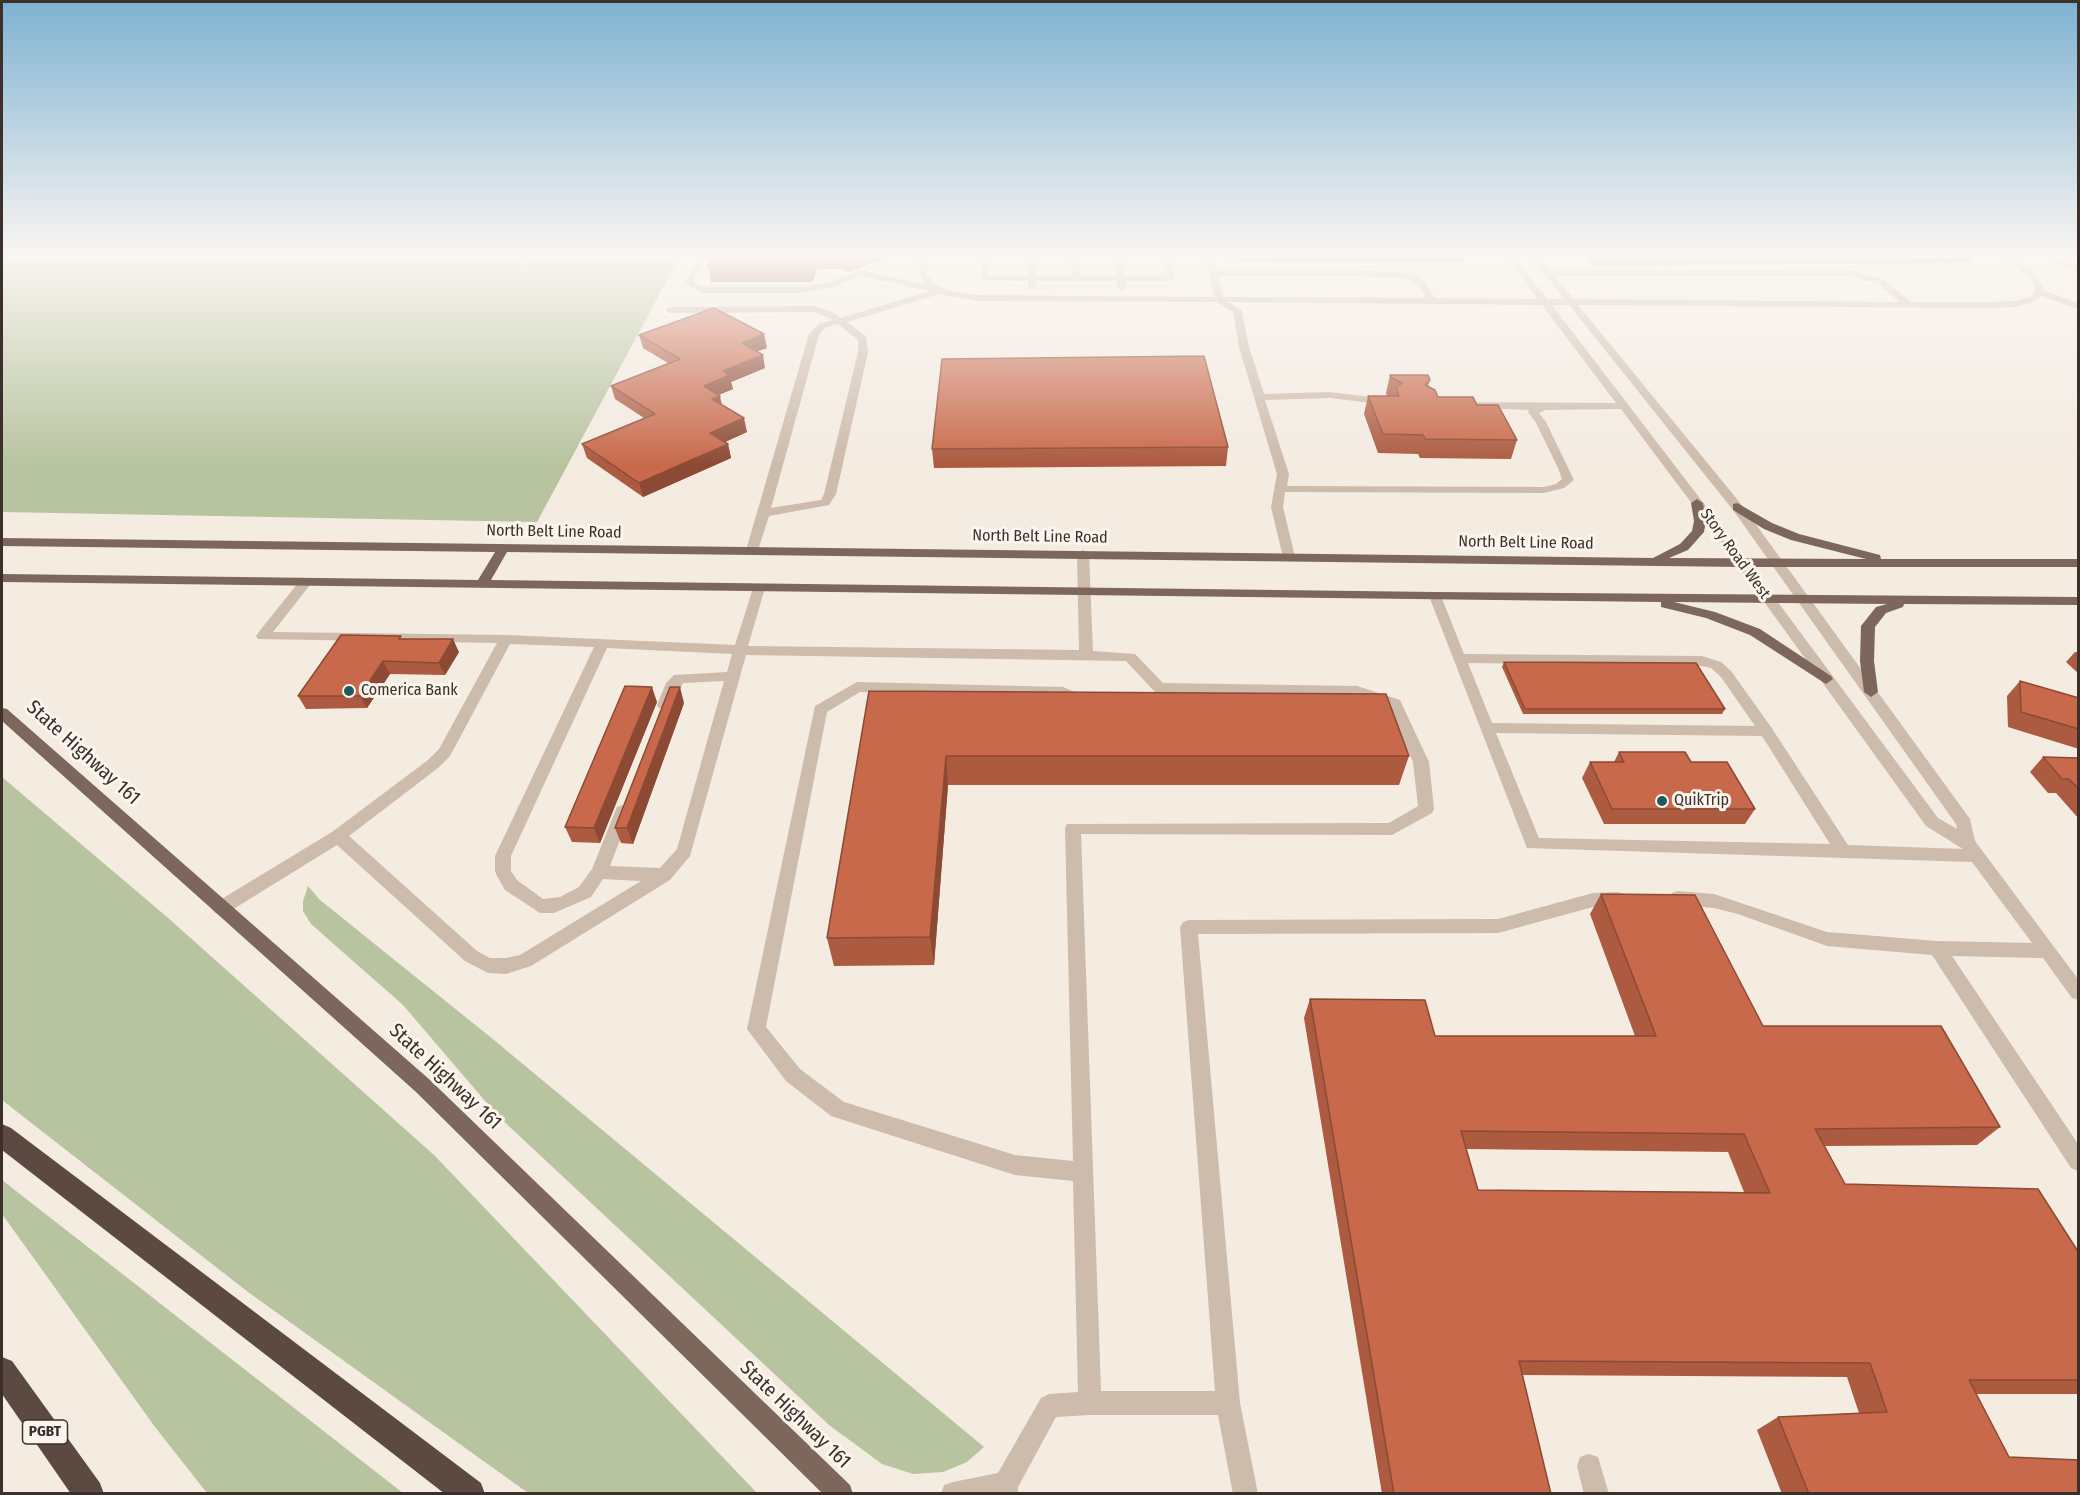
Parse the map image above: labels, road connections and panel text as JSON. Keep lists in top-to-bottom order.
{
  "streets": {
    "highway": ["PGBT"],
    "main road": ["North Belt Line Road", "State Highway 161"],
    "street": ["Story Road West"]
  },
  "crossings": [
    ["North Belt Line Road", "Story Road West"]
  ],
  "places": ["Comerica Bank", "QuikTrip"]
}
